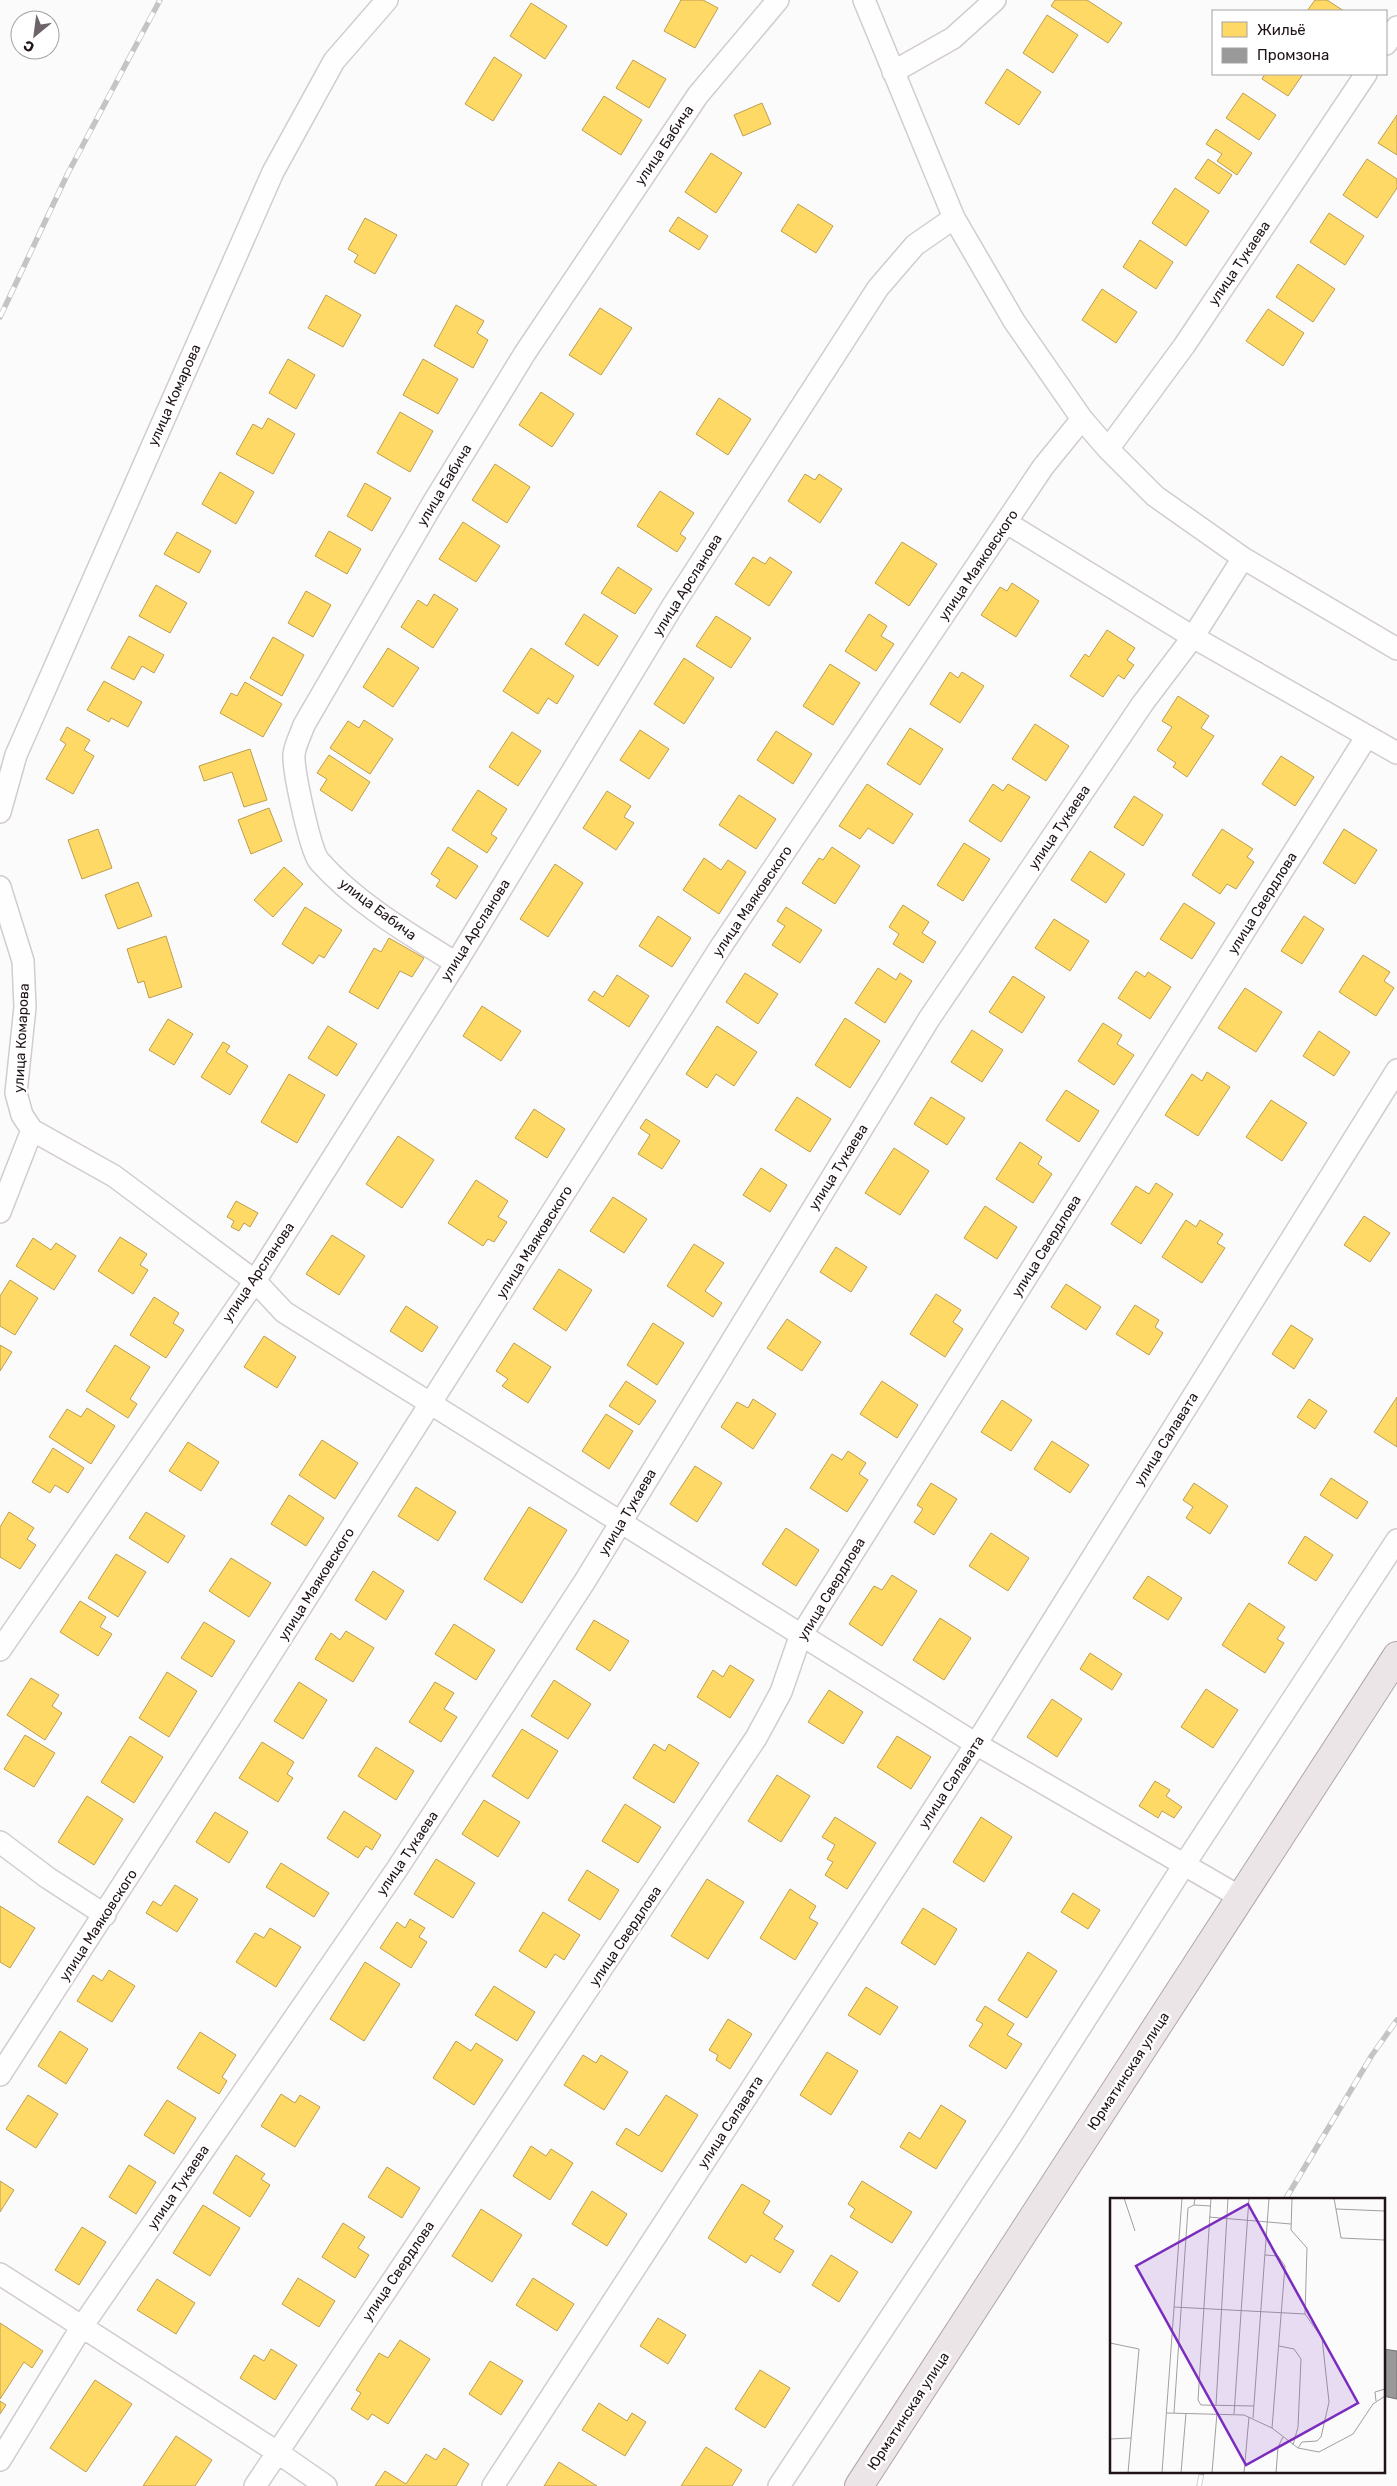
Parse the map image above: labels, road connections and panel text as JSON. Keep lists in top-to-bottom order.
{
  "streets": {
    "main road": ["Юрматинская улица"],
    "street": [
      "улица Бабича",
      "улица Тукаева",
      "улица Комарова",
      "улица Маяковского",
      "улица Арсланова",
      "улица Свердлова",
      "улица Салавата"
    ]
  },
  "crossings": [
    ["улица Бабича", "улица Арсланова"]
  ],
  "legend": ["Жильё", "Промзона"],
  "north": "bottom left"
}
